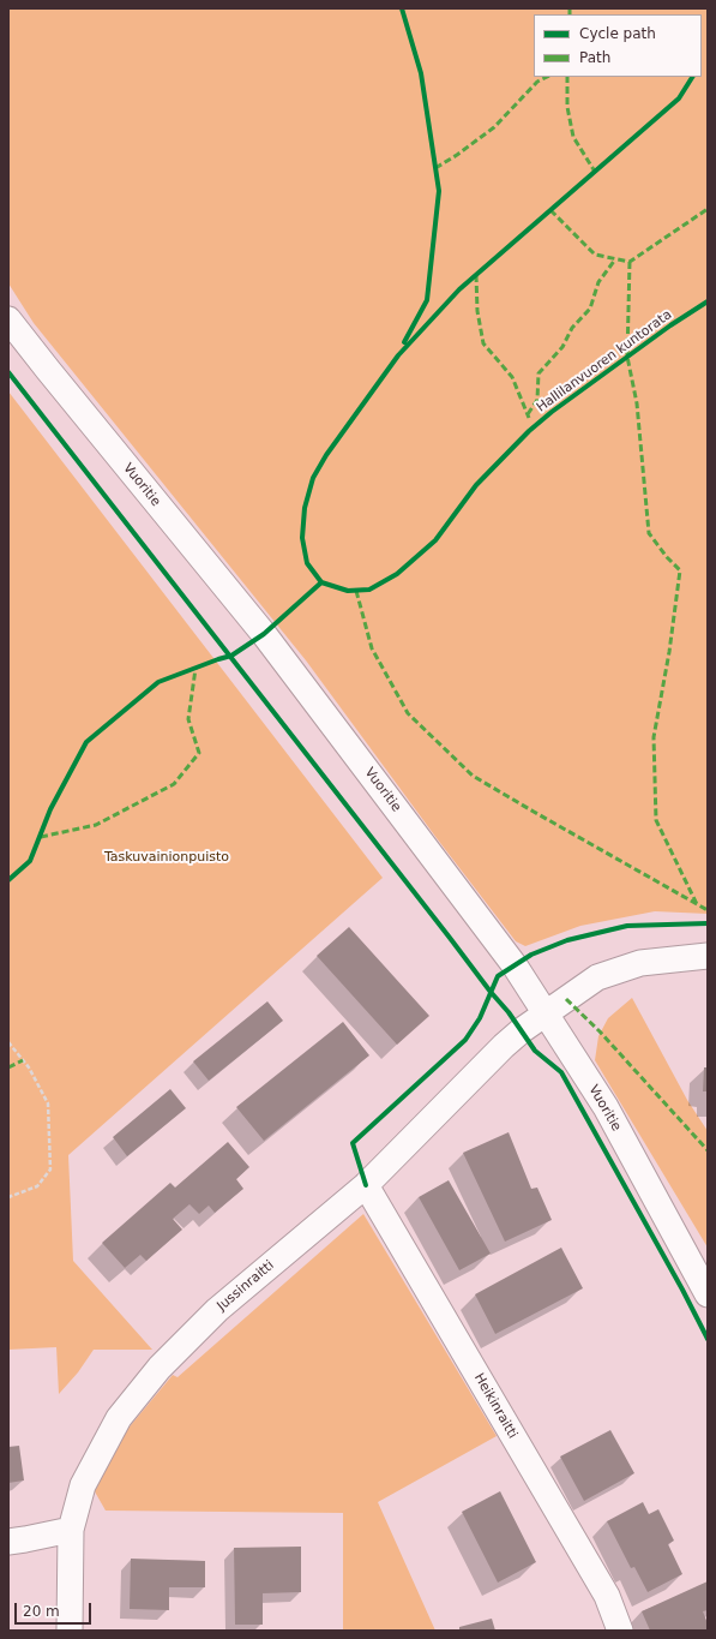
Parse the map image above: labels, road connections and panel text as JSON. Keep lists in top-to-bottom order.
{
  "streets": {
    "street": ["Vuoritie", "Jussinraitti", "Heikinraitti"],
    "cycle path": ["Hallilanvuoren kuntorata"]
  },
  "crossings": [
    ["Vuoritie", "Jussinraitti"],
    ["Jussinraitti", "Heikinraitti"]
  ],
  "parks": ["Taskuvainionpuisto"],
  "legend": ["Cycle path", "Path"],
  "scale_bar": "20 m"
}
